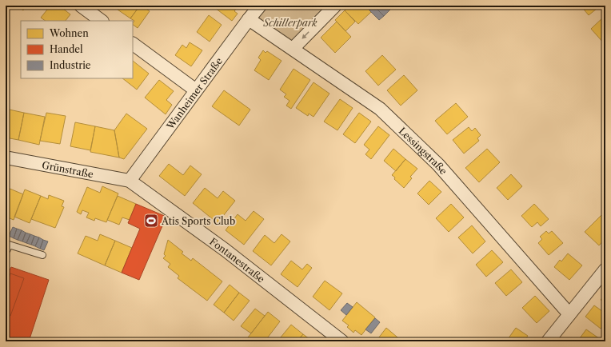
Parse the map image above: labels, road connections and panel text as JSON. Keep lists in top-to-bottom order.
{
  "streets": {
    "street": [
      "Wanheimer Straße",
      "Lessingstraße",
      "Grünstraße",
      "Fontanestraße"
    ]
  },
  "crossings": [
    ["Wanheimer Straße", "Lessingstraße"],
    ["Wanheimer Straße", "Grünstraße"],
    ["Wanheimer Straße", "Fontanestraße"],
    ["Grünstraße", "Fontanestraße"]
  ],
  "parks": ["Schillerpark"],
  "places": {
    "sports": ["Atis Sports Club"]
  },
  "legend": ["Wohnen", "Handel", "Industrie"]
}
